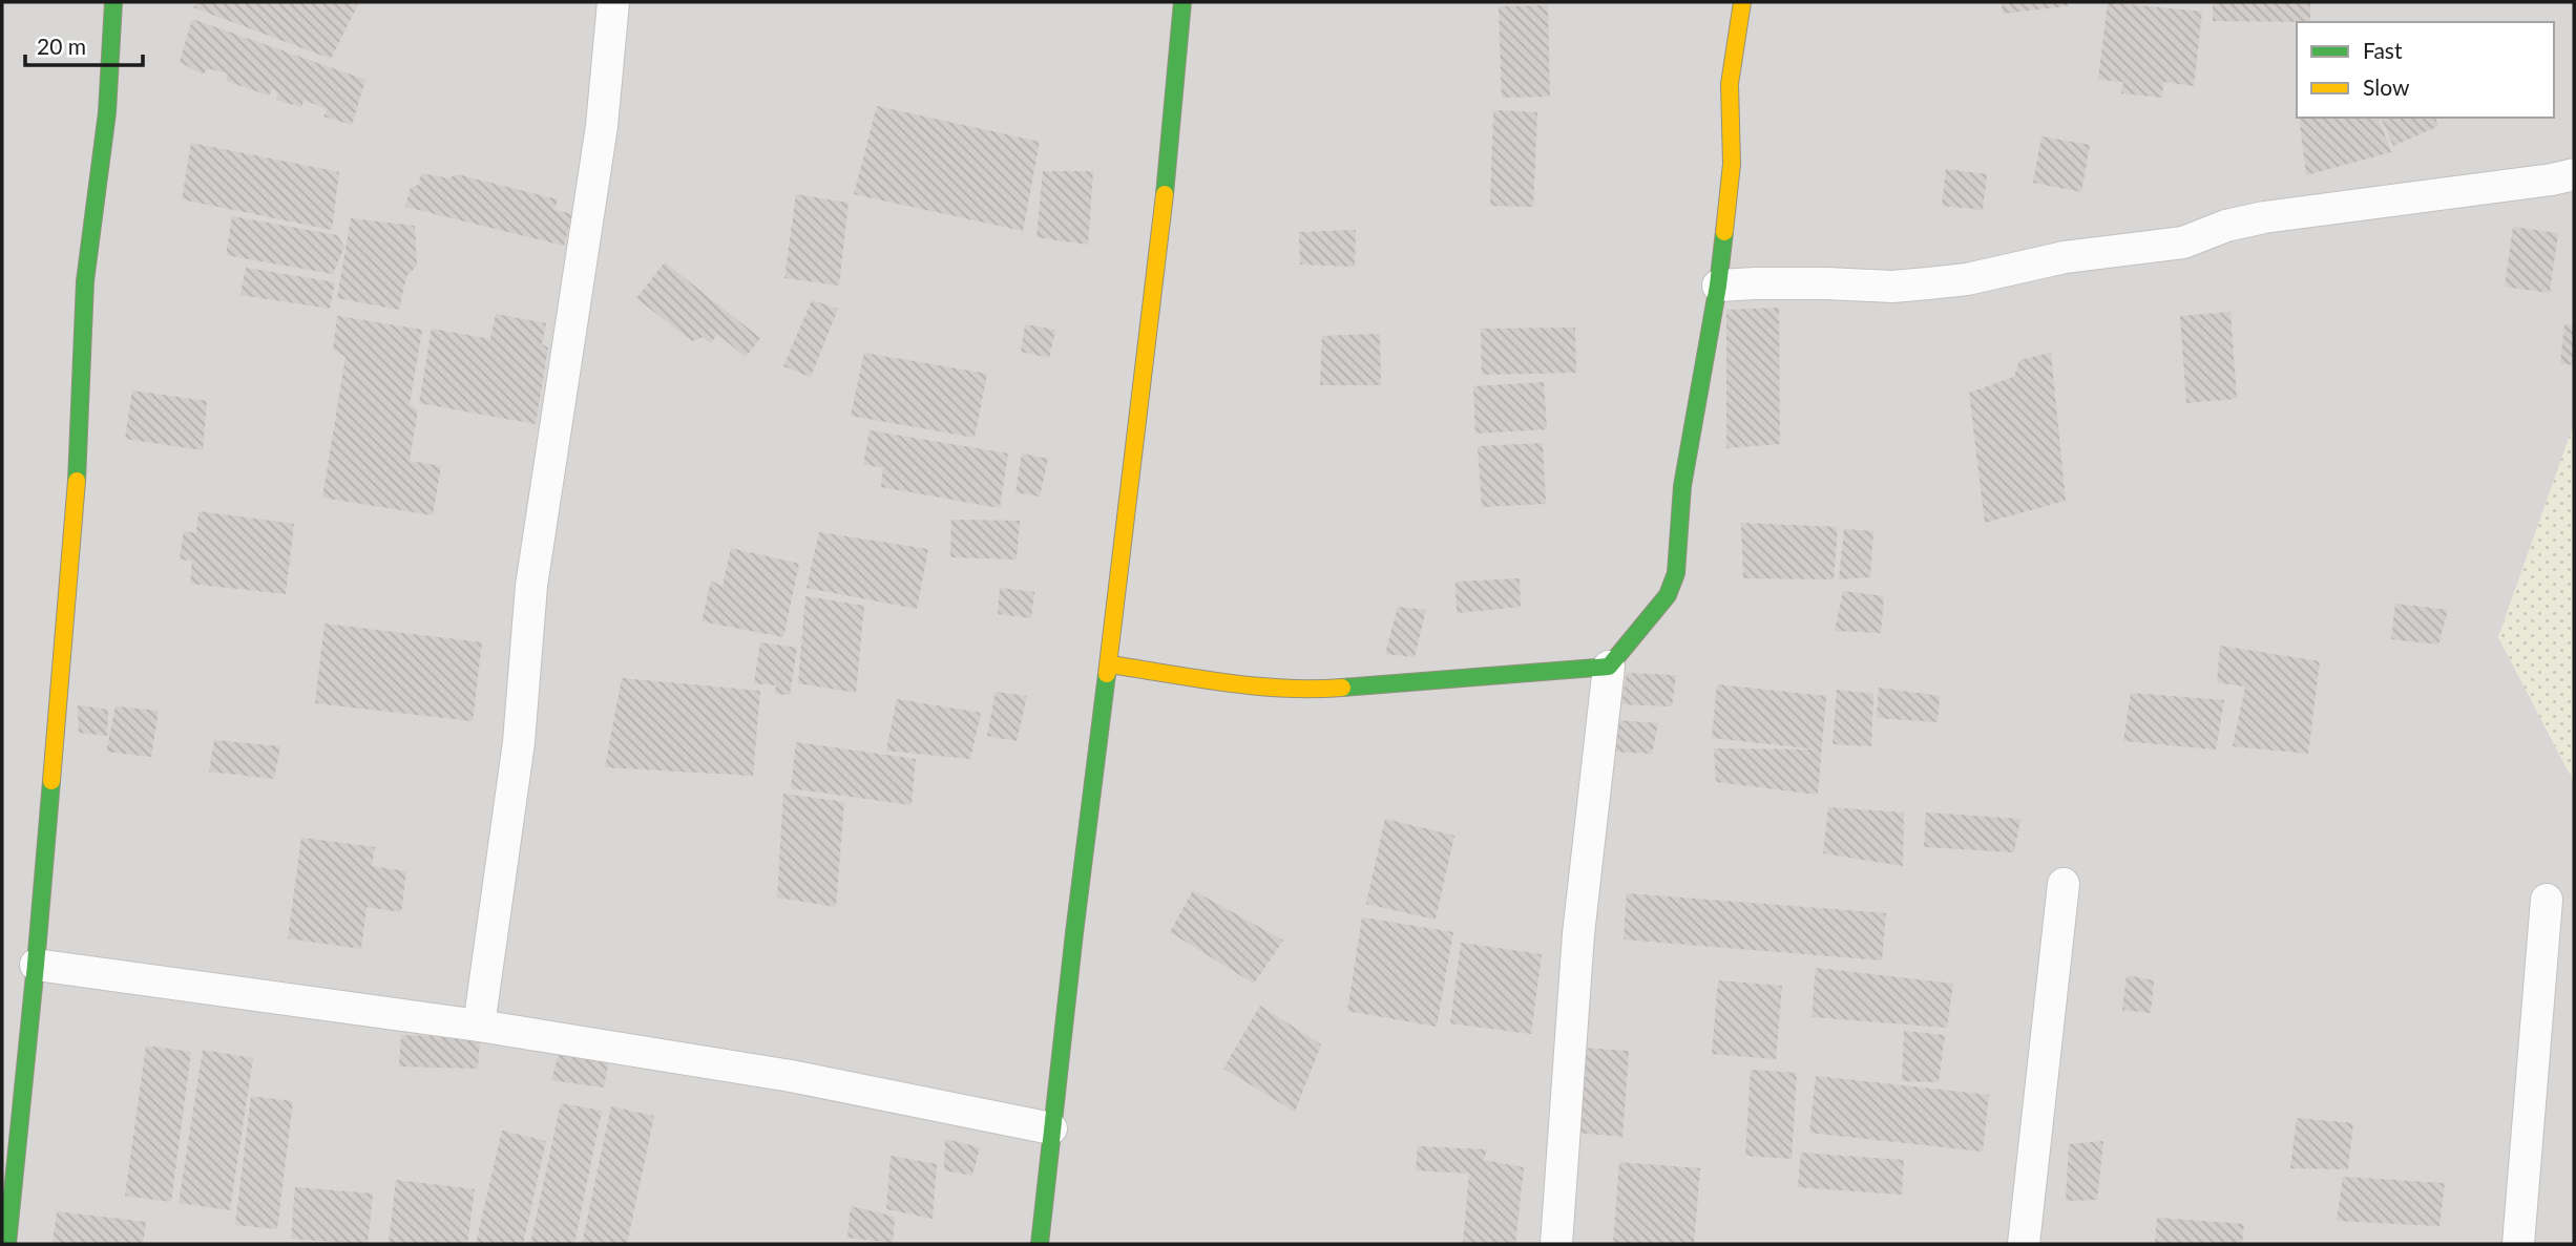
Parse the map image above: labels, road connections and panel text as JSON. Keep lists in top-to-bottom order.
{
  "legend": ["Fast", "Slow"],
  "scale_bar": "20 m"
}
